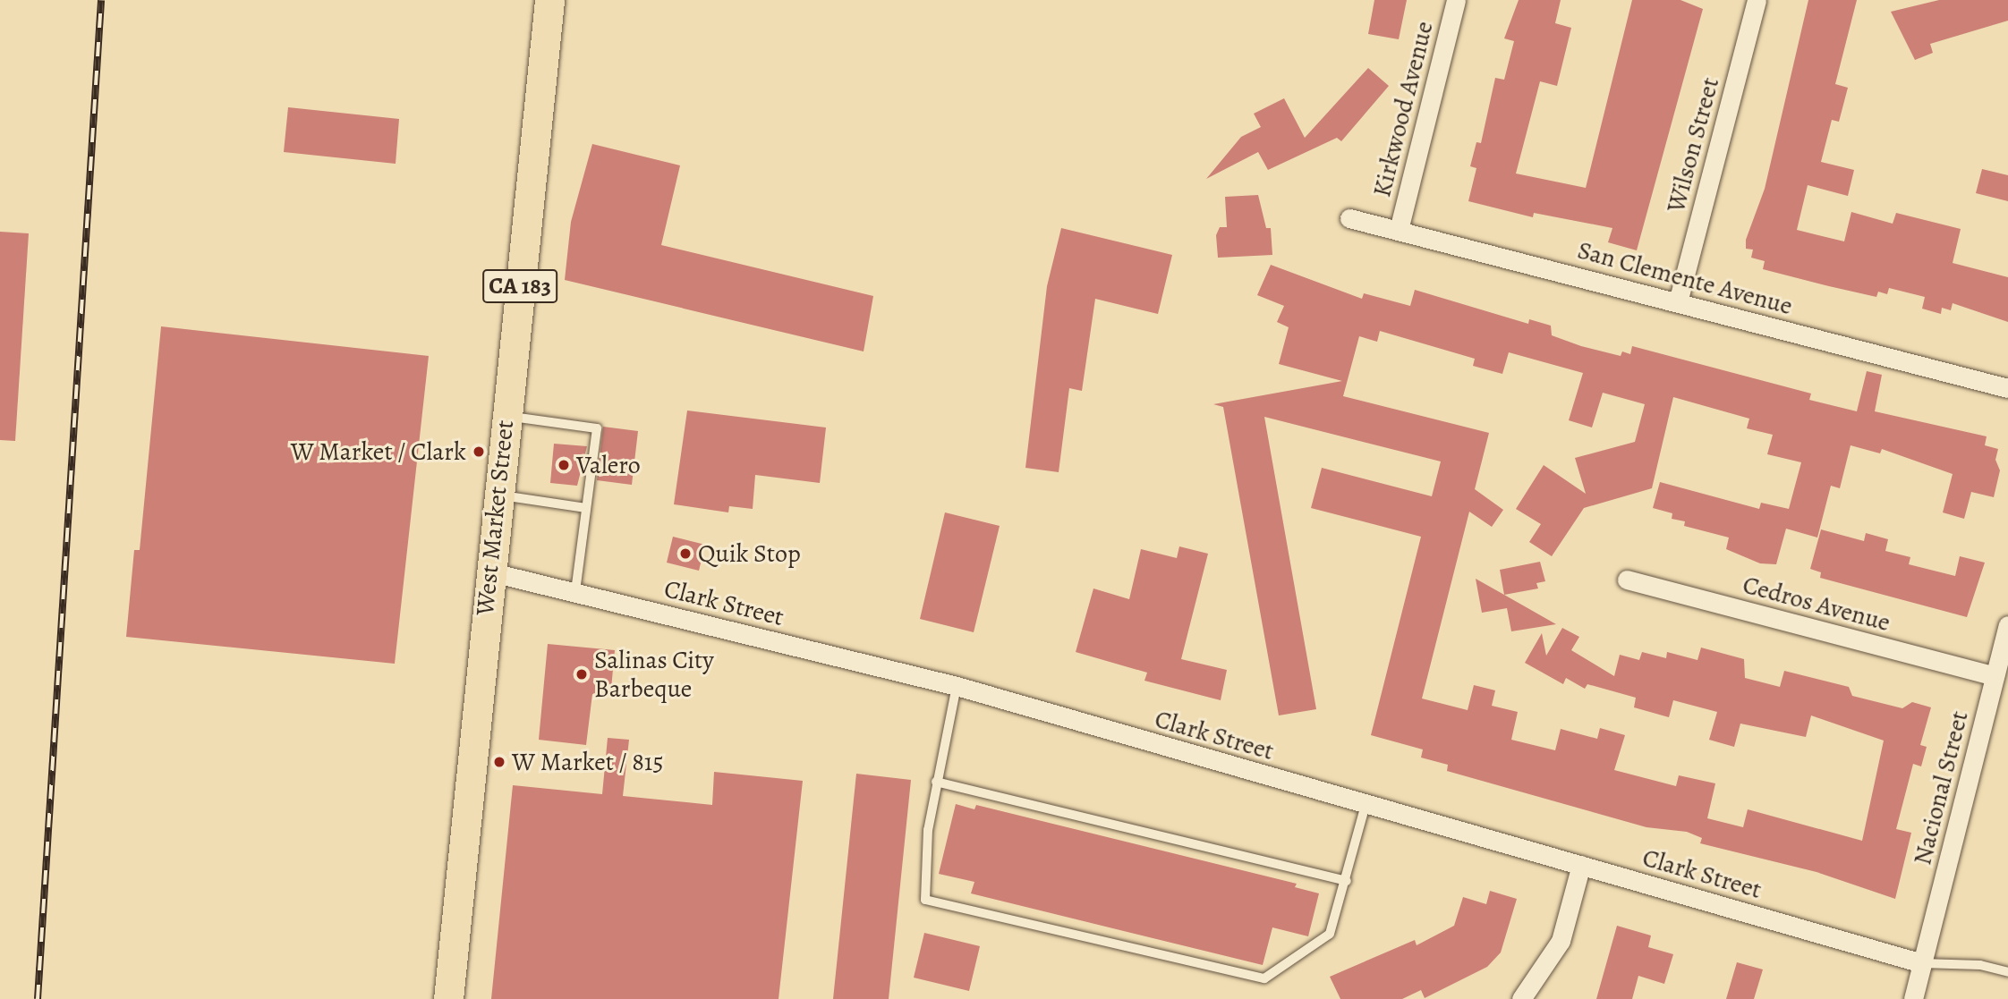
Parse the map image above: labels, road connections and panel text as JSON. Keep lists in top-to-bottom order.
{
  "streets": {
    "main road": ["CA 183", "West Market Street"],
    "street": [
      "Kirkwood Avenue",
      "Wilson Street",
      "San Clemente Avenue",
      "Clark Street",
      "Cedros Avenue",
      "Nacional Street"
    ]
  },
  "crossings": [
    ["Kirkwood Avenue", "San Clemente Avenue"],
    ["Wilson Street", "San Clemente Avenue"],
    ["West Market Street", "Clark Street"],
    ["Clark Street", "Nacional Street"],
    ["Cedros Avenue", "Nacional Street"]
  ],
  "places": [
    "W Market / Clark",
    "Valero",
    "Quik Stop",
    "Salinas City Barbeque",
    "W Market / 815"
  ]
}
